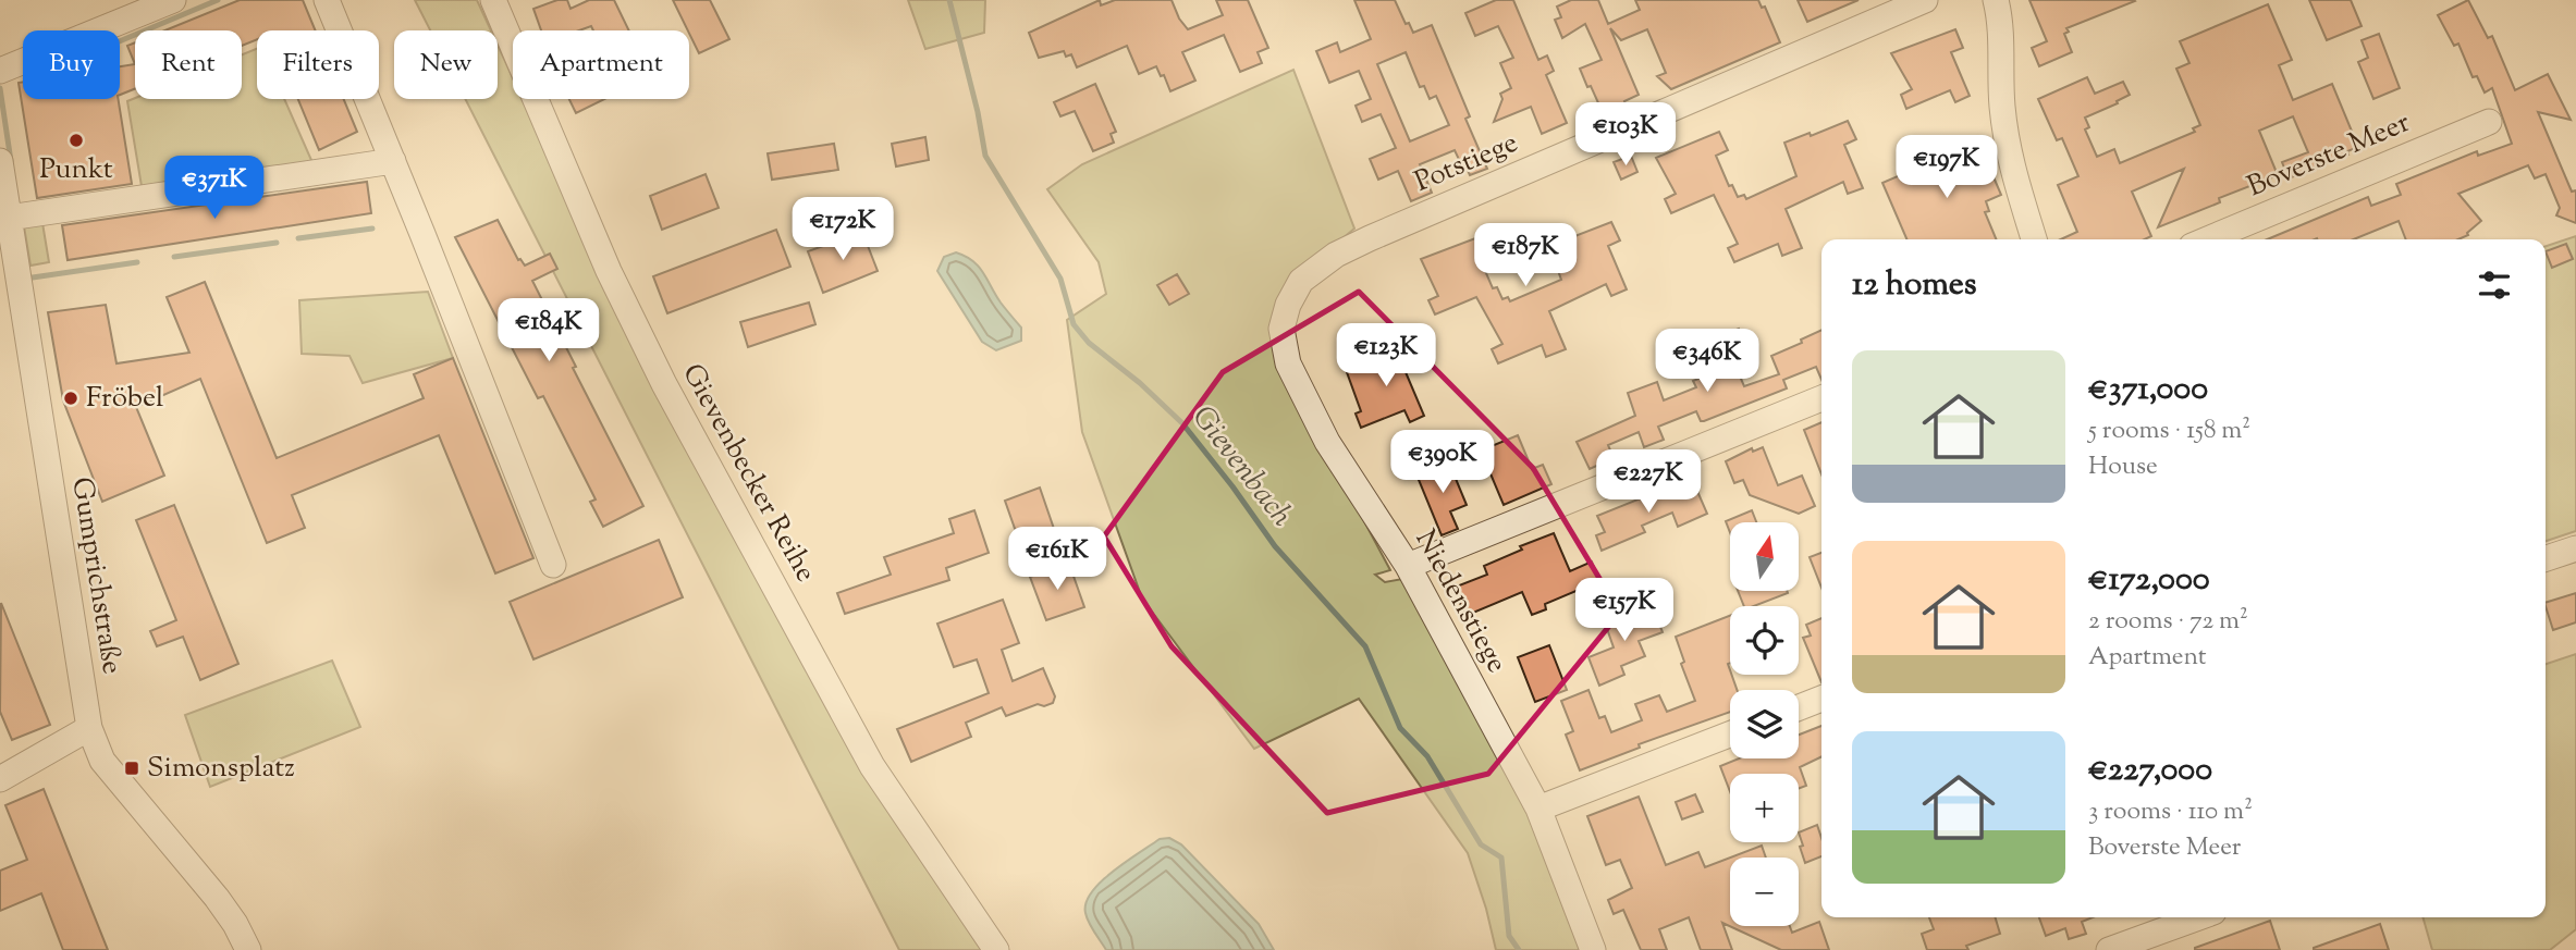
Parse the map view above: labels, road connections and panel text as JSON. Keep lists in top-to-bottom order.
{
  "streets": {
    "street": [
      "Boverste Meer",
      "Potstiege",
      "Gievenbecker Reihe",
      "Gumprichstraße",
      "Niedenstiege"
    ]
  },
  "crossings": [
    ["Potstiege", "Niedenstiege"]
  ],
  "water": ["Gievenbach"],
  "places": {
    "other": ["Punkt", "Fröbel"],
    "transit": ["Simonsplatz"]
  },
  "north": "top",
  "page": {
    "chip": [
      "Buy",
      "Rent",
      "Filters",
      "New",
      "Apartment"
    ],
    "price": [
      "€103K",
      "€197K",
      "€371K",
      "€172K",
      "€187K",
      "€184K",
      "€123K",
      "€346K",
      "€390K",
      "€227K",
      "€161K",
      "€157K"
    ],
    "heading": "12 homes",
    "list": [
      {
        "name": "€371,000",
        "note": "5 rooms · 158 m² · House"
      },
      {
        "name": "€172,000",
        "note": "2 rooms · 72 m² · Apartment"
      },
      {
        "name": "€227,000",
        "note": "3 rooms · 110 m² · Boverste Meer"
      }
    ],
    "map_buttons": ["+", "−"]
  }
}
